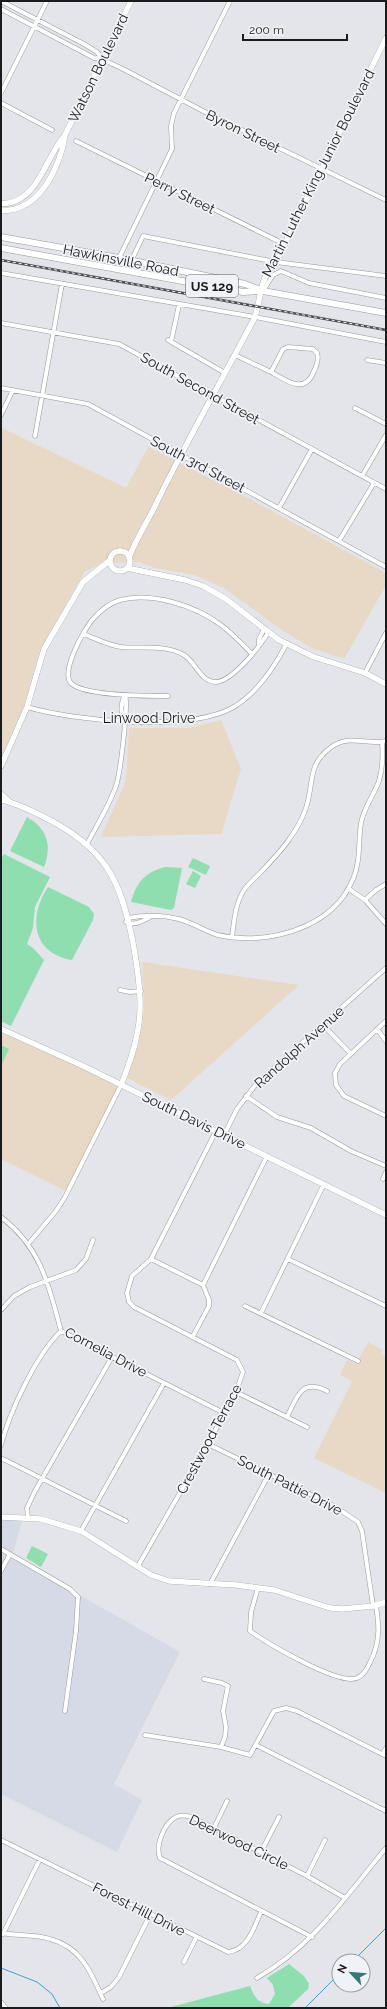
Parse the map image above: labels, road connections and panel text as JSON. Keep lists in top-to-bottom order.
{
  "streets": {
    "main road": ["Hawkinsville Road", "US 129"],
    "street": [
      "Watson Boulevard",
      "Byron Street",
      "Martin Luther King Junior Boulevard",
      "Perry Street",
      "South Second Street",
      "South 3rd Street",
      "Linwood Drive",
      "Randolph Avenue",
      "South Davis Drive",
      "Cornelia Drive",
      "Crestwood Terrace",
      "South Pattie Drive",
      "Deerwood Circle",
      "Forest Hill Drive"
    ]
  },
  "crossings": [
    ["Watson Boulevard", "Byron Street"],
    ["Byron Street", "Martin Luther King Junior Boulevard"],
    ["Martin Luther King Junior Boulevard", "Perry Street"],
    ["Martin Luther King Junior Boulevard", "Hawkinsville Road"],
    ["Martin Luther King Junior Boulevard", "South Second Street"],
    ["Martin Luther King Junior Boulevard", "South 3rd Street"],
    ["Randolph Avenue", "South Davis Drive"],
    ["South Davis Drive", "Crestwood Terrace"],
    ["Cornelia Drive", "Crestwood Terrace"],
    ["Crestwood Terrace", "South Pattie Drive"],
    ["Deerwood Circle", "Forest Hill Drive"]
  ],
  "scale_bar": "200 m",
  "north": "top left"
}
